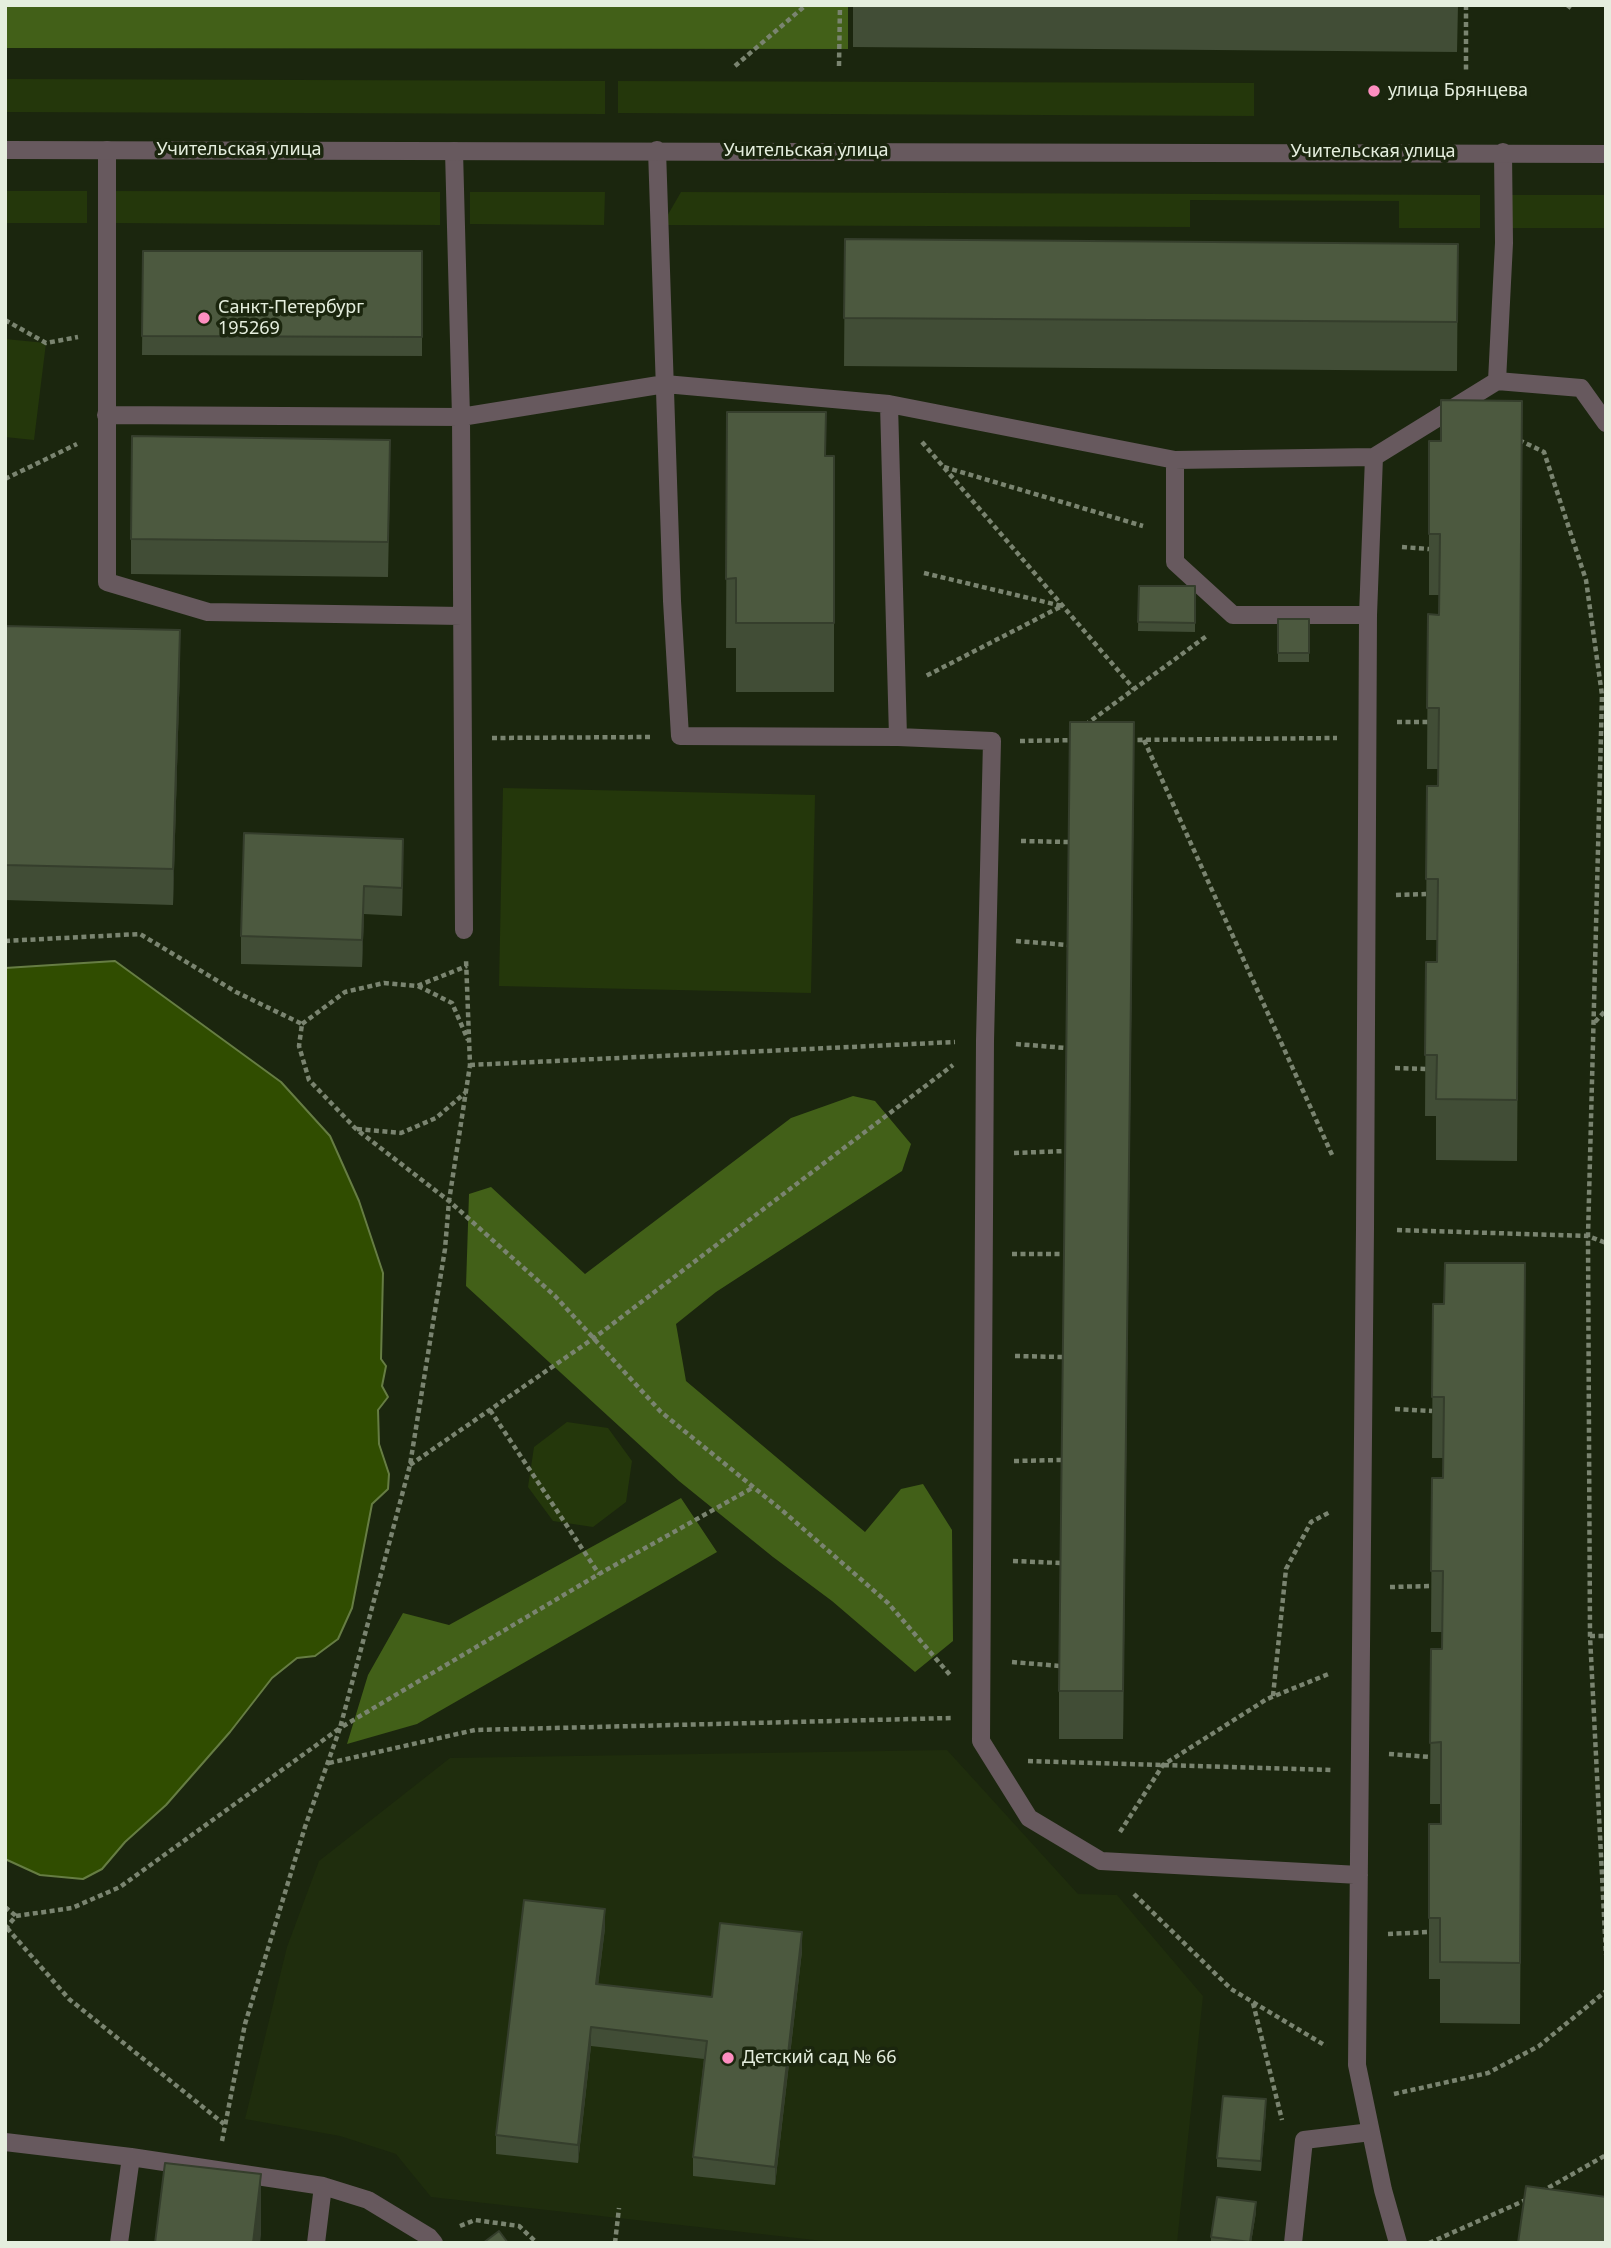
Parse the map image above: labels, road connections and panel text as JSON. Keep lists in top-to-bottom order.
{
  "streets": {
    "street": ["Учительская улица"]
  },
  "places": ["улица Брянцева", "Санкт-Петербург 195269", "Детский сад № 66"]
}
